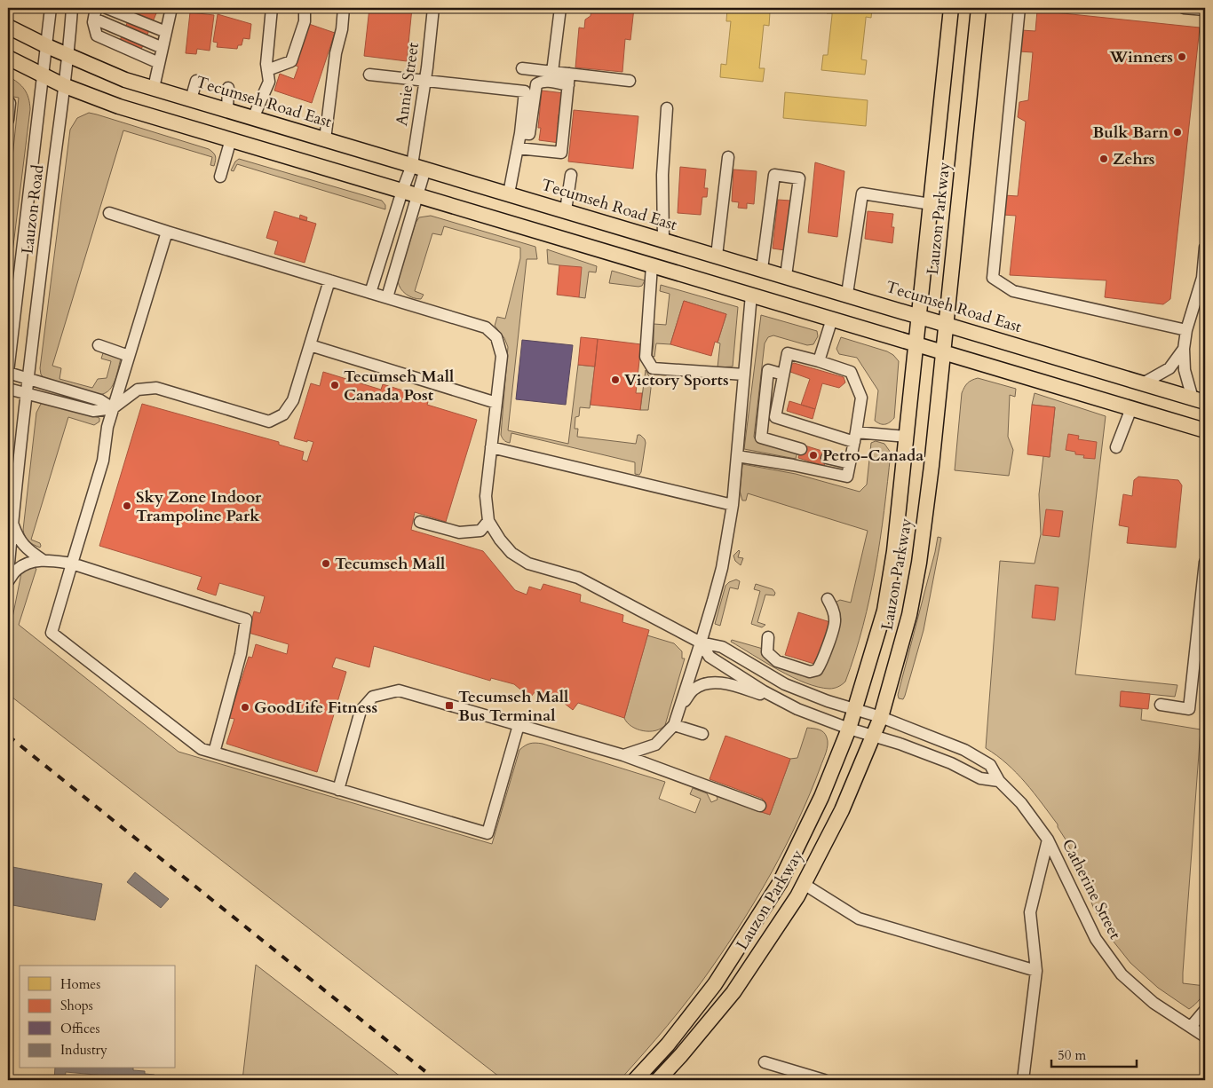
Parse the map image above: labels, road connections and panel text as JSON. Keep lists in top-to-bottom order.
{
  "streets": {
    "main road": ["Tecumseh Road East", "Lauzon Parkway"],
    "street": ["Annie Street", "Lauzon Road", "Catherine Street"]
  },
  "crossings": [
    ["Annie Street", "Tecumseh Road East"],
    ["Tecumseh Road East", "Lauzon Road"],
    ["Tecumseh Road East", "Lauzon Parkway"],
    ["Lauzon Parkway", "Catherine Street"]
  ],
  "places": {
    "other": [
      "Winners",
      "Bulk Barn",
      "Zehrs",
      "Victory Sports",
      "Tecumseh Mall Canada Post",
      "Petro-Canada",
      "Sky Zone Indoor Trampoline Park",
      "Tecumseh Mall",
      "GoodLife Fitness"
    ],
    "transit": ["Tecumseh Mall Bus Terminal"]
  },
  "legend": [
    "Homes",
    "Shops",
    "Offices",
    "Industry"
  ],
  "scale_bar": "50 m"
}
